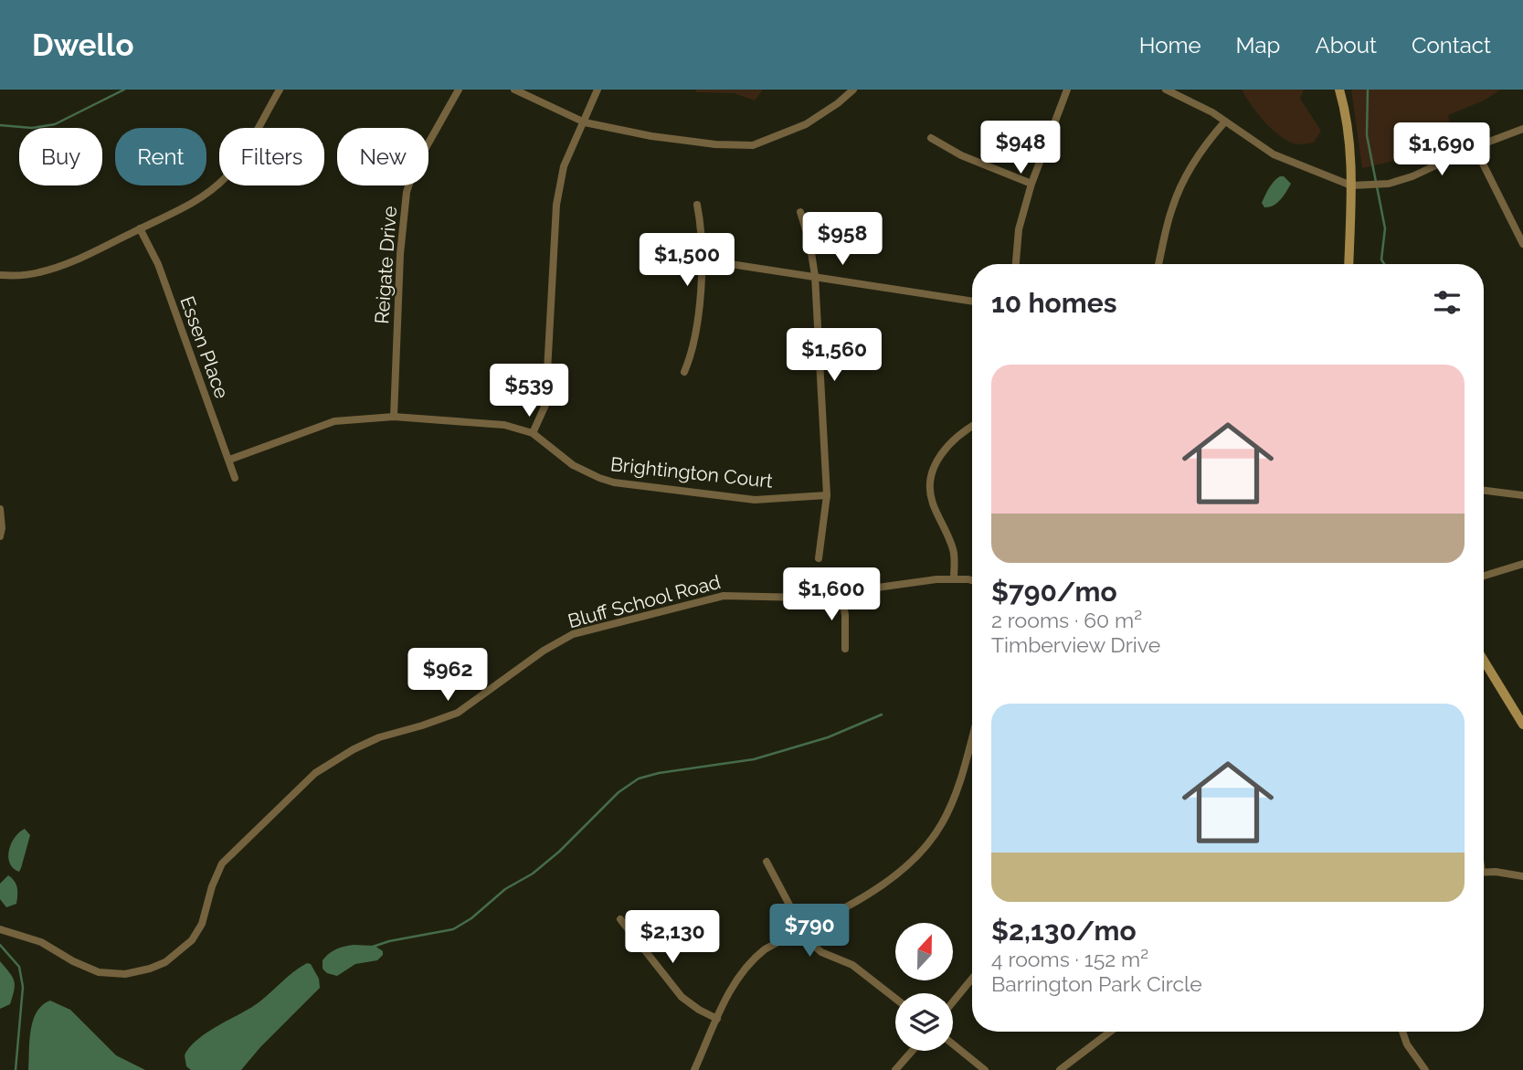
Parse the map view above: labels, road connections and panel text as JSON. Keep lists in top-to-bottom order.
{
  "streets": {
    "street": [
      "Reigate Drive",
      "Essen Place",
      "Brightington Court",
      "Bluff School Road"
    ]
  },
  "crossings": [
    ["Reigate Drive", "Brightington Court"],
    ["Essen Place", "Brightington Court"]
  ],
  "north": "top",
  "page": {
    "header": "Dwello",
    "nav": [
      "Home",
      "Map",
      "About",
      "Contact"
    ],
    "price": [
      "$948",
      "$1,690",
      "$958",
      "$1,500",
      "$1,560",
      "$539",
      "$1,600",
      "$962",
      "$790",
      "$2,130"
    ],
    "chip": [
      "Buy",
      "Rent",
      "Filters",
      "New"
    ],
    "heading": "10 homes",
    "list": [
      {
        "name": "$790/mo",
        "note": "2 rooms · 60 m² · Timberview Drive"
      },
      {
        "name": "$2,130/mo",
        "note": "4 rooms · 152 m² · Barrington Park Circle"
      }
    ]
  }
}
